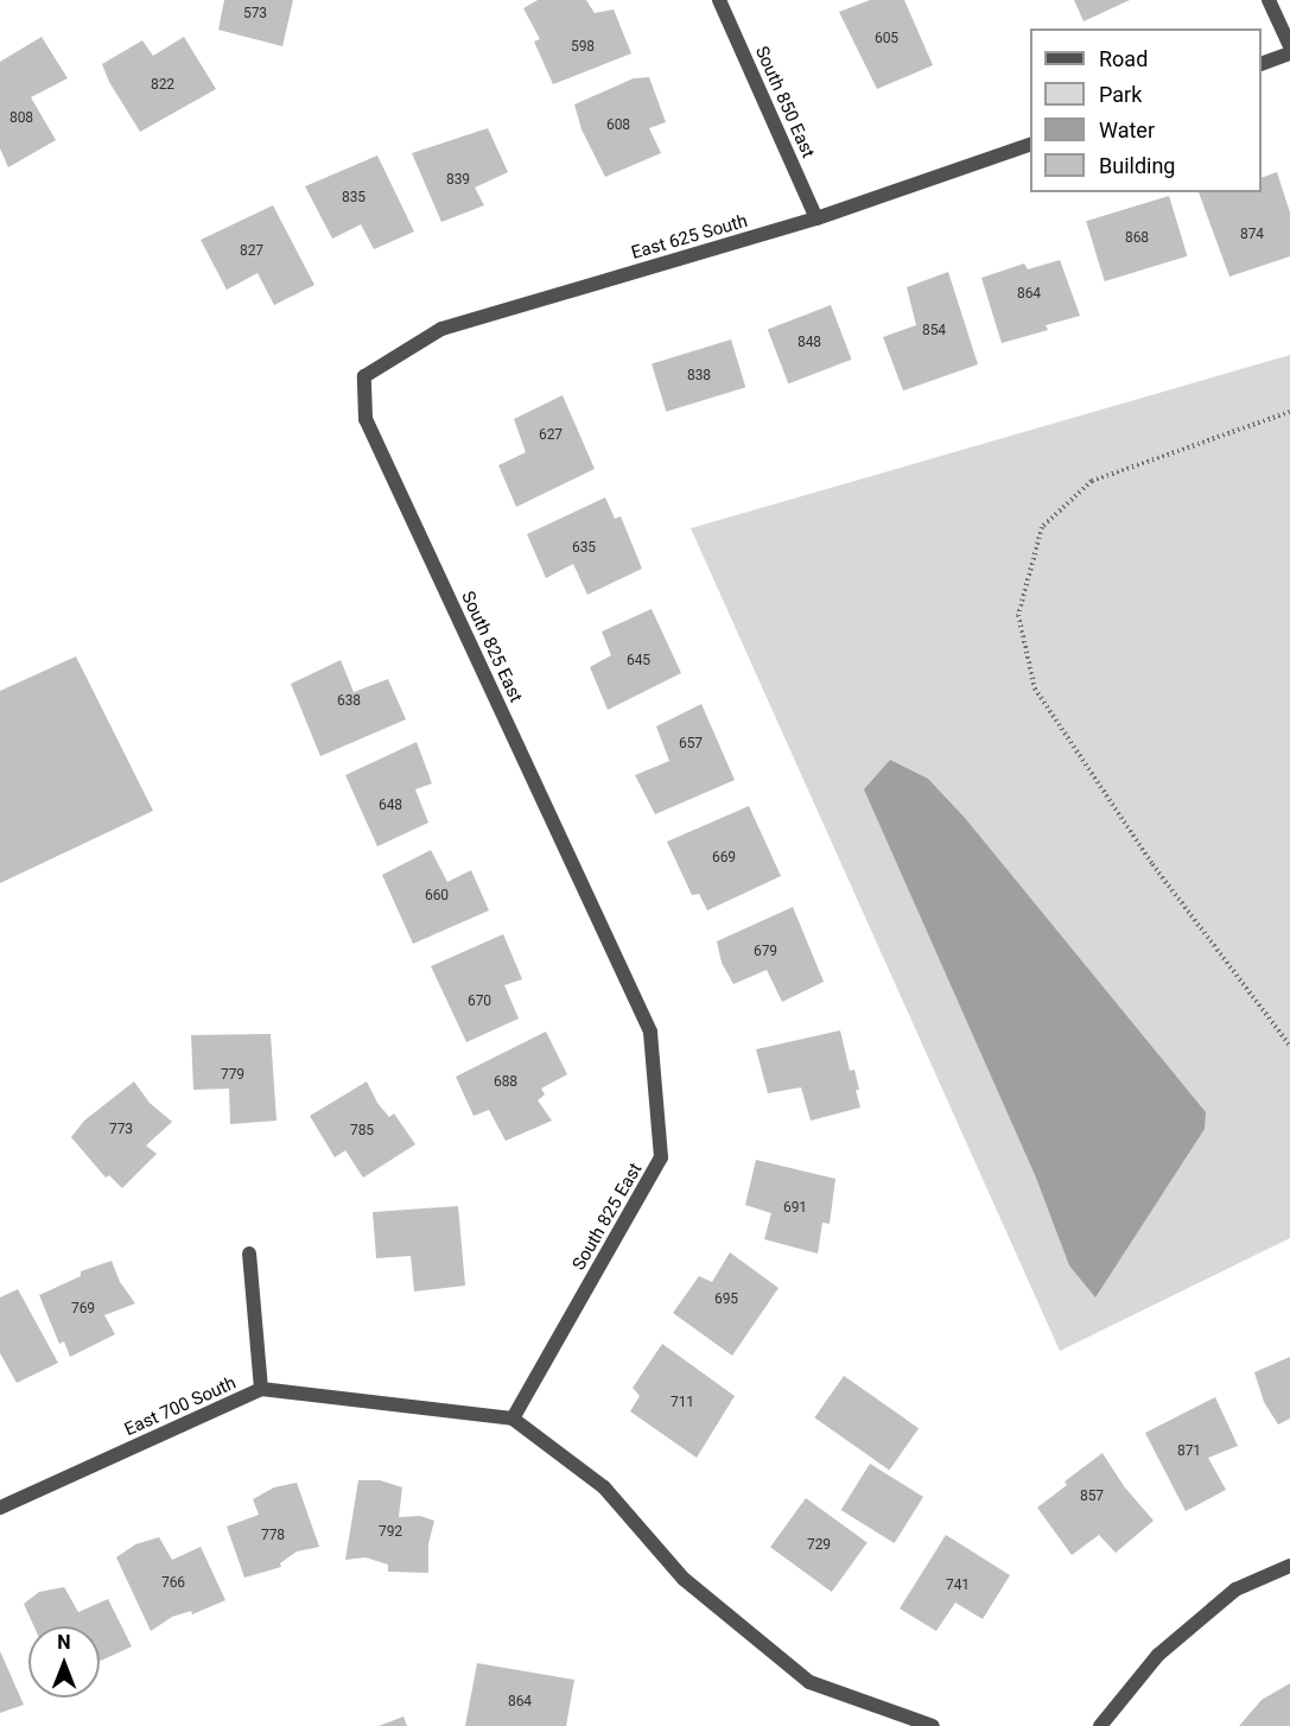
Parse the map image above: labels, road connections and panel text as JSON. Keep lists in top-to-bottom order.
{
  "streets": {
    "street": [
      "South 850 East",
      "East 625 South",
      "South 825 East",
      "East 700 South"
    ]
  },
  "crossings": [
    ["South 850 East", "East 625 South"],
    ["East 625 South", "South 825 East"],
    ["South 825 East", "East 700 South"]
  ],
  "house_numbers": [
    "573",
    "605",
    "598",
    "822",
    "808",
    "608",
    "839",
    "835",
    "874",
    "868",
    "827",
    "864",
    "854",
    "848",
    "838",
    "627",
    "635",
    "645",
    "638",
    "657",
    "648",
    "669",
    "660",
    "679",
    "670",
    "779",
    "688",
    "773",
    "785",
    "691",
    "695",
    "769",
    "711",
    "871",
    "857",
    "792",
    "778",
    "729",
    "766",
    "741",
    "864"
  ],
  "legend": [
    "Road",
    "Park",
    "Water",
    "Building"
  ],
  "north": "top"
}
